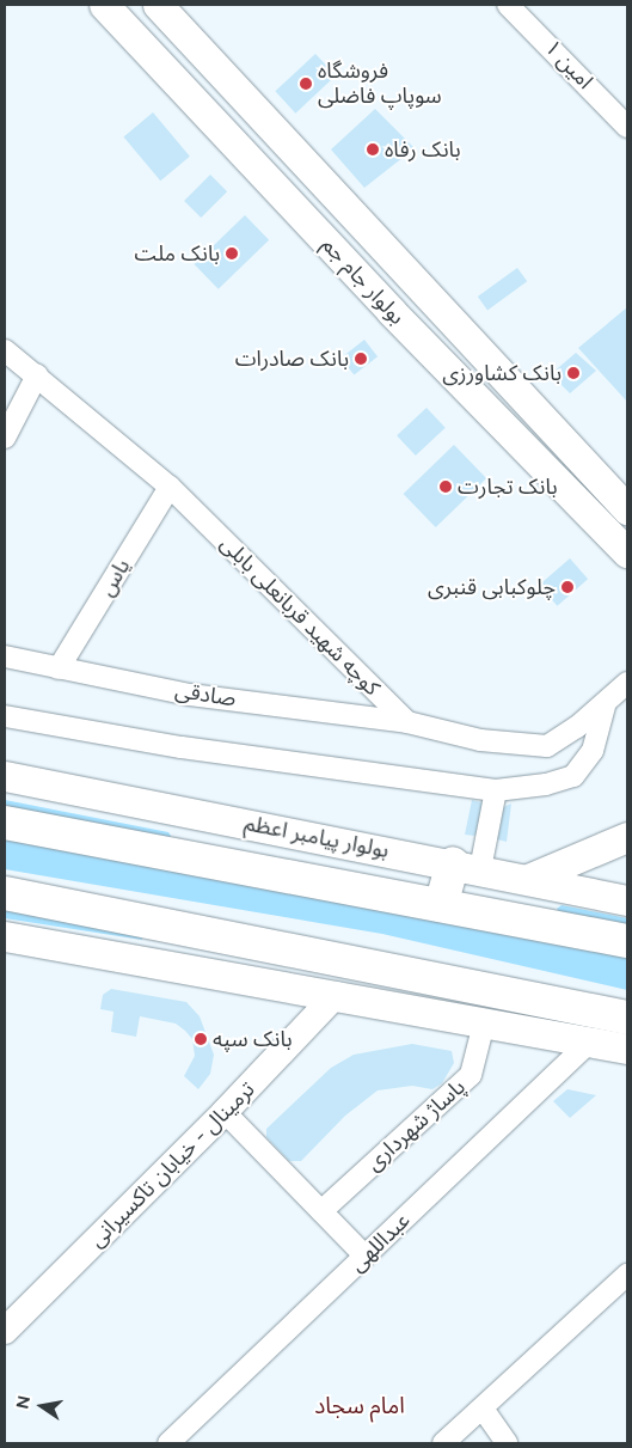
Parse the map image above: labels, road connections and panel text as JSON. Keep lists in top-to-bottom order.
{
  "streets": {
    "main road": ["بولوار جام جم", "بولوار پیامبر اعظم"],
    "street": [
      "امین ۱",
      "یاس",
      "کوچه شهید قربانعلی بابلی",
      "صادقی",
      "پاساژ شهرداری",
      "ترمینال - خیابان تاکسیرانی",
      "عبداللهی"
    ]
  },
  "crossings": [
    ["یاس", "کوچه شهید قربانعلی بابلی"],
    ["یاس", "صادقی"],
    ["کوچه شهید قربانعلی بابلی", "صادقی"]
  ],
  "districts": ["امام سجاد"],
  "places": [
    "فروشگاه سوپاپ فاضلی",
    "بانک رفاه",
    "بانک ملت",
    "بانک صادرات",
    "بانک کشاورزی",
    "بانک تجارت",
    "چلوکبابی قنبری",
    "بانک سپه"
  ],
  "north": "left"
}
